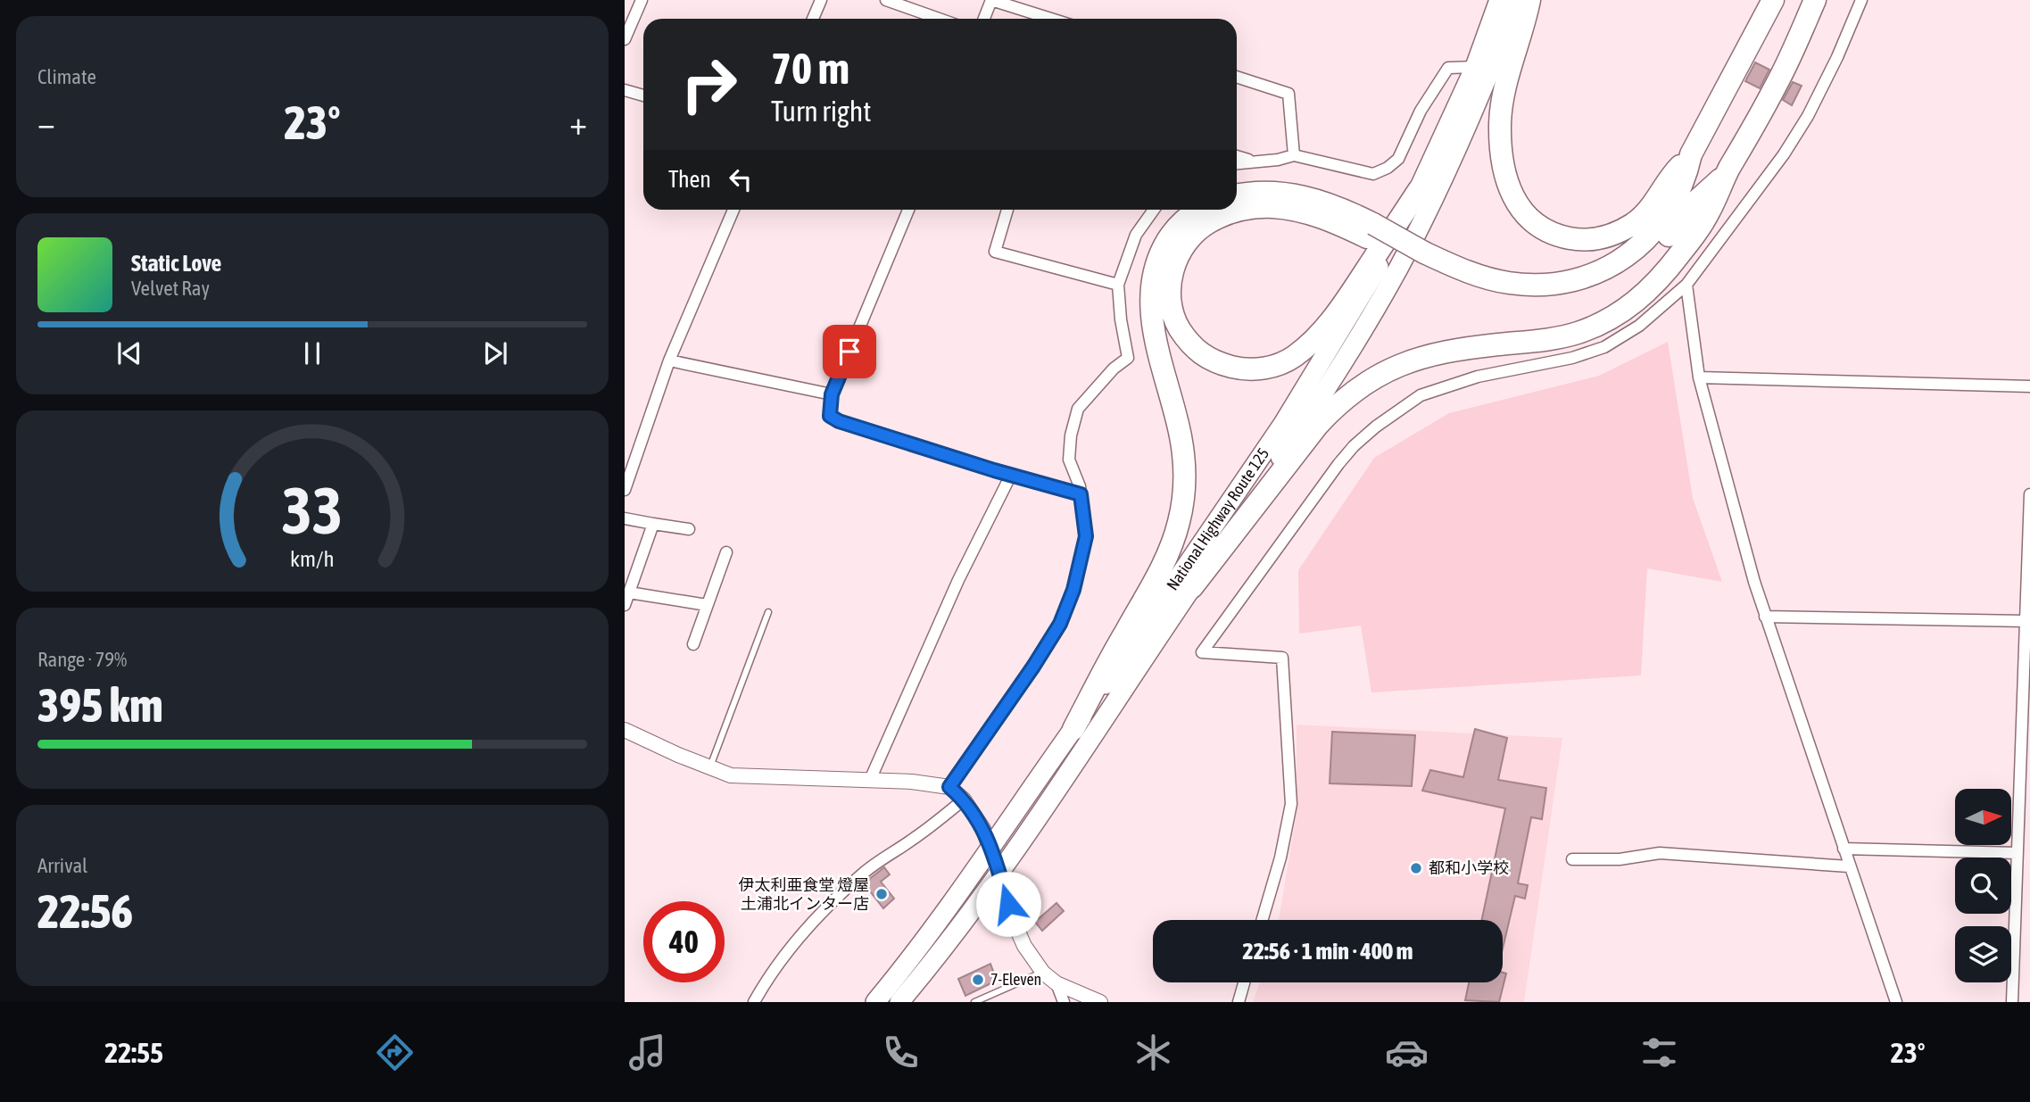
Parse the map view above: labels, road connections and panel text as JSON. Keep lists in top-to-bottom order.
{
  "streets": {
    "highway": ["National Highway Route 125"]
  },
  "places": ["都和小学校", "伊太利亜食堂 燈屋 土浦北インター店", "7-Eleven"],
  "north": "right",
  "page": {
    "tile": [
      "Climate",
      ["Range · 79%", "395 km"],
      ["Arrival", "22:56"]
    ],
    "turn": ["70 m", "Turn right"],
    "heat": ["−", "23°", "+"],
    "then": "Then",
    "song": ["Static Love", "Velvet Ray"],
    "limit": "40",
    "trip": "22:56 · 1 min · 400 m",
    "tabs": ["22:55", "23°"],
    "gauge": ["33", "km/h"]
  }
}
